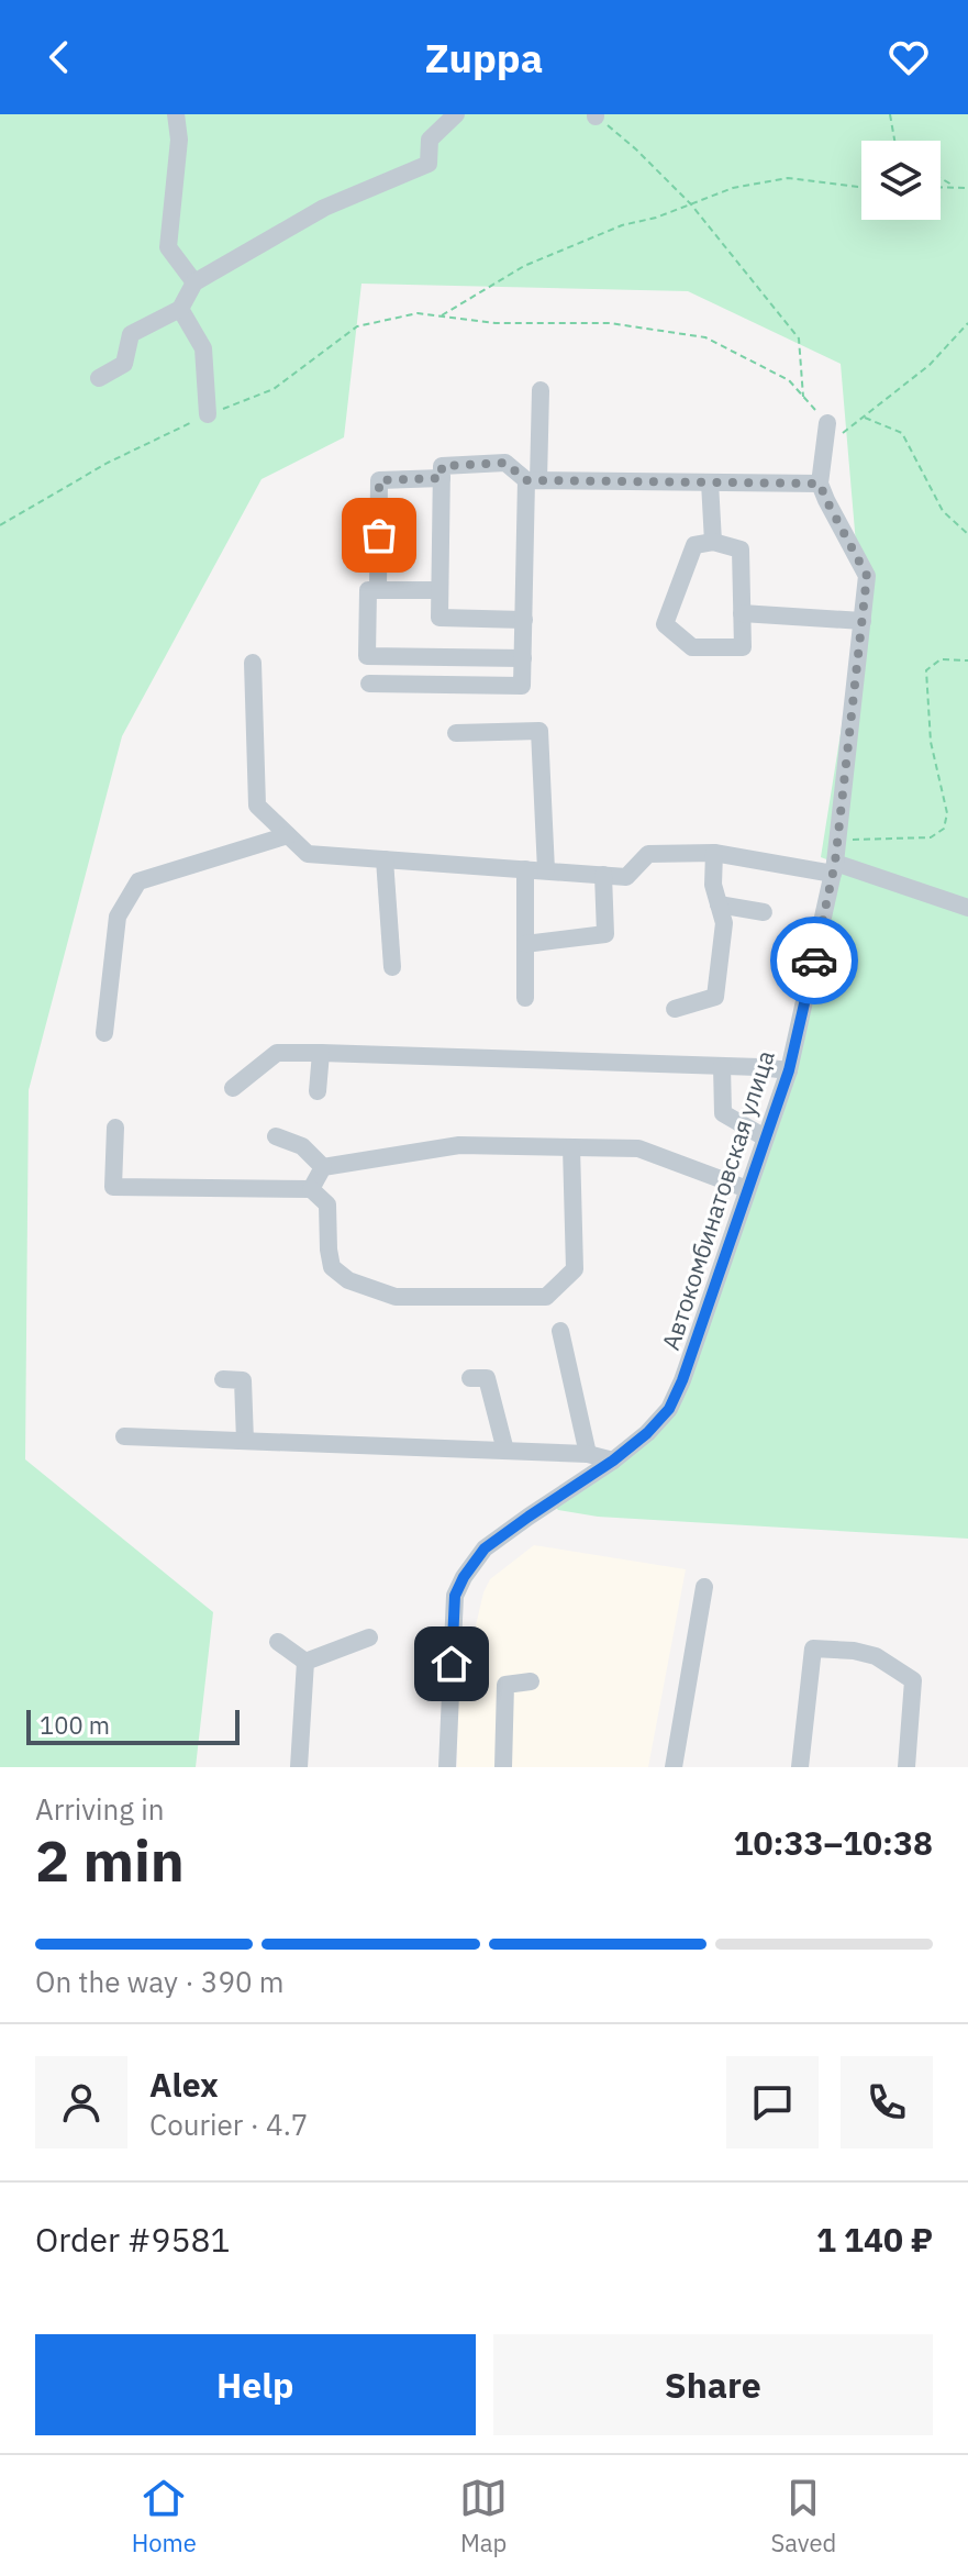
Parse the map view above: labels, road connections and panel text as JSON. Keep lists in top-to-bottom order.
{
  "streets": {
    "street": ["Автокомбинатовская улица"]
  },
  "scale_bar": "100 m",
  "page": {
    "header": "Zuppa",
    "scale": "100 m",
    "heading": ["2 min", "Arriving in", "10:33–10:38"],
    "panel": [
      "Alex",
      "Courier · 4.7",
      "Order #9581",
      "1 140 ₽"
    ],
    "bar": "On the way · 390 m",
    "buttons": ["Help", "Share"],
    "tabs": ["Home", "Map", "Saved"]
  }
}
